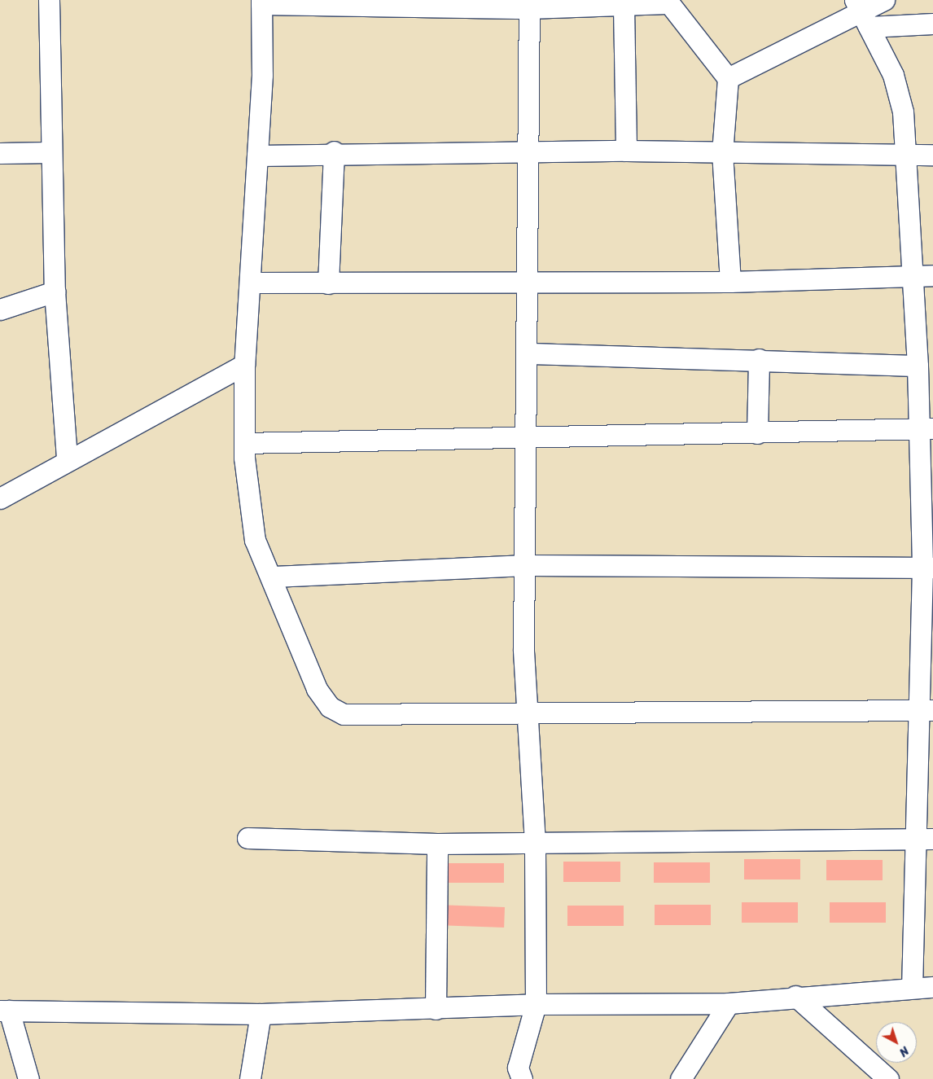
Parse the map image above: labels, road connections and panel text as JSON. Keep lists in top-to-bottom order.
{
  "north": "bottom right"
}
